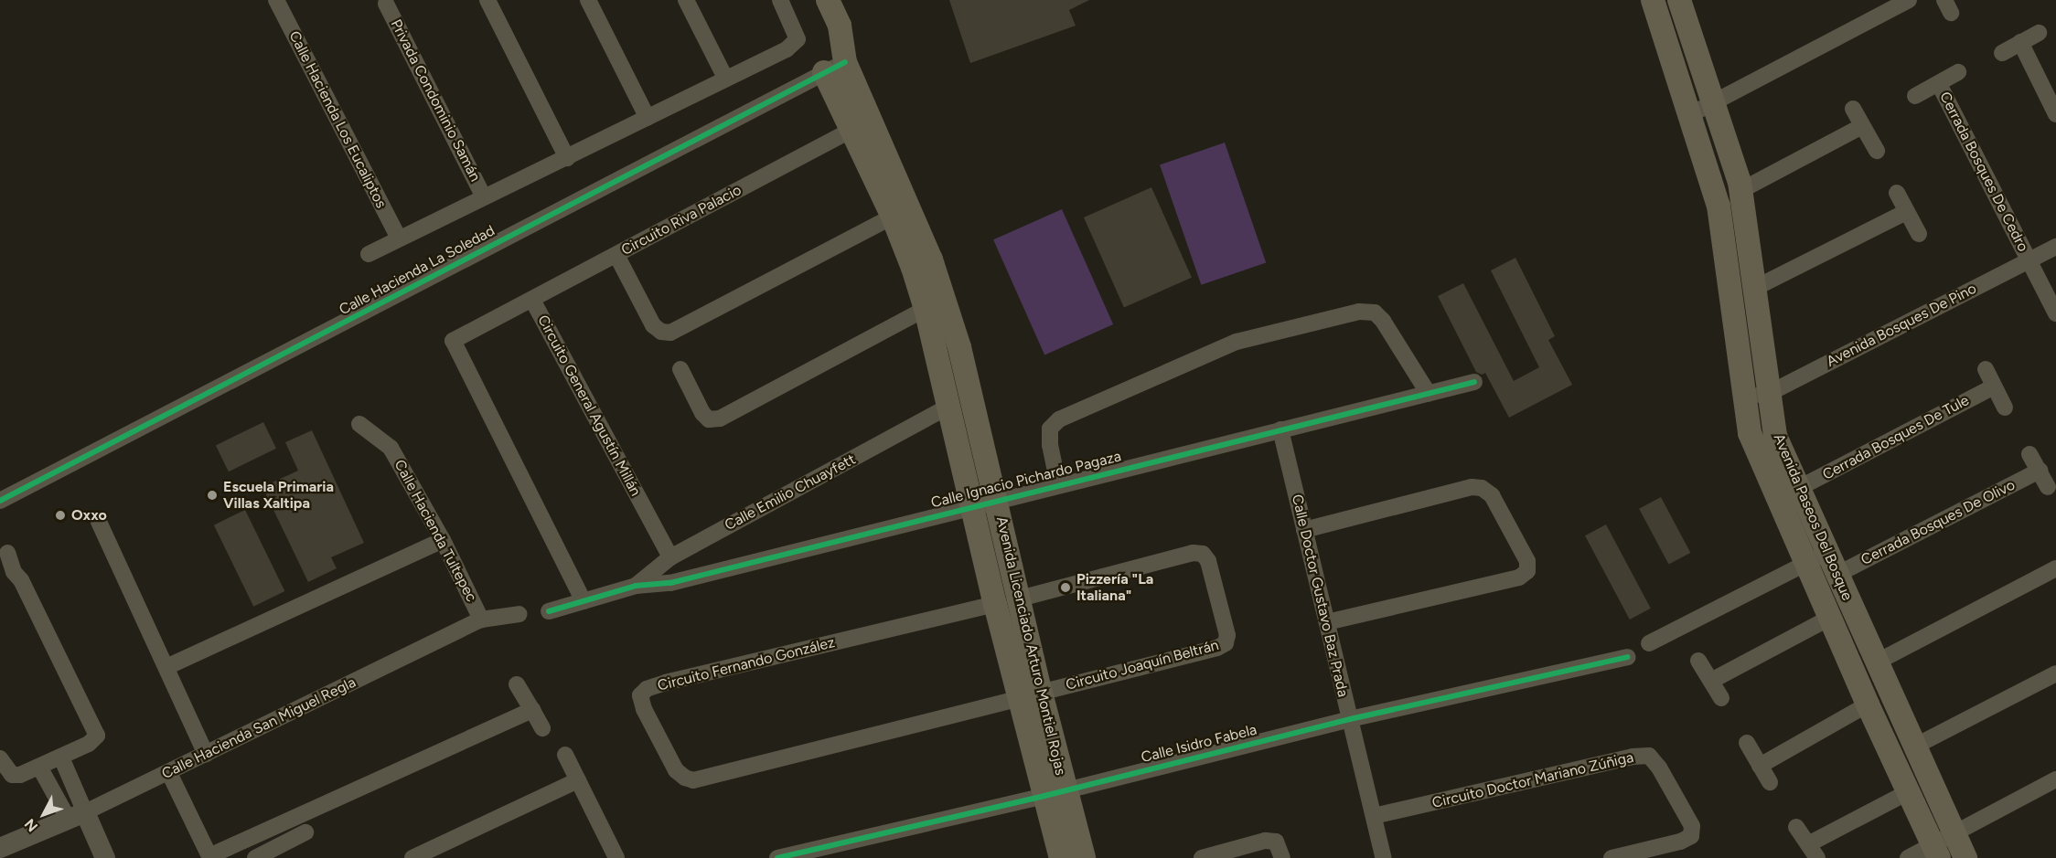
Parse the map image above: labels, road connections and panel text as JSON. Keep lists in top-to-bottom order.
{
  "streets": {
    "main road": ["Avenida Paseos Del Bosque", "Avenida Licenciado Arturo Montiel Rojas"],
    "street": [
      "Privada Condominio Samán",
      "Calle Hacienda Los Eucaliptos",
      "Cerrada Bosques De Cedro",
      "Circuito Riva Palacio",
      "Calle Hacienda La Soledad",
      "Avenida Bosques De Pino",
      "Circuito General Agustín Millán",
      "Cerrada Bosques De Tule",
      "Calle Ignacio Pichardo Pagaza",
      "Calle Emilio Chuayfett",
      "Cerrada Bosques De Olivo",
      "Calle Hacienda Tultepec",
      "Calle Doctor Gustavo Baz Prada",
      "Circuito Fernando González",
      "Circuito Joaquín Beltrán",
      "Calle Hacienda San Miguel Regla",
      "Calle Isidro Fabela",
      "Circuito Doctor Mariano Zúñiga"
    ]
  },
  "crossings": [
    ["Cerrada Bosques De Cedro", "Avenida Bosques De Pino"],
    ["Circuito Riva Palacio", "Avenida Licenciado Arturo Montiel Rojas"],
    ["Calle Hacienda La Soledad", "Avenida Licenciado Arturo Montiel Rojas"],
    ["Avenida Bosques De Pino", "Avenida Paseos Del Bosque"],
    ["Circuito General Agustín Millán", "Calle Ignacio Pichardo Pagaza"],
    ["Circuito General Agustín Millán", "Calle Emilio Chuayfett"],
    ["Cerrada Bosques De Tule", "Avenida Paseos Del Bosque"],
    ["Calle Ignacio Pichardo Pagaza", "Calle Emilio Chuayfett"],
    ["Calle Ignacio Pichardo Pagaza", "Calle Doctor Gustavo Baz Prada"],
    ["Calle Ignacio Pichardo Pagaza", "Avenida Licenciado Arturo Montiel Rojas"],
    ["Calle Emilio Chuayfett", "Avenida Licenciado Arturo Montiel Rojas"],
    ["Avenida Paseos Del Bosque", "Cerrada Bosques De Olivo"],
    ["Calle Hacienda Tultepec", "Calle Hacienda San Miguel Regla"],
    ["Calle Doctor Gustavo Baz Prada", "Calle Isidro Fabela"],
    ["Calle Doctor Gustavo Baz Prada", "Circuito Doctor Mariano Zúñiga"],
    ["Avenida Licenciado Arturo Montiel Rojas", "Circuito Fernando González"],
    ["Avenida Licenciado Arturo Montiel Rojas", "Circuito Joaquín Beltrán"],
    ["Avenida Licenciado Arturo Montiel Rojas", "Calle Isidro Fabela"],
    ["Circuito Fernando González", "Circuito Joaquín Beltrán"]
  ],
  "places": ["Escuela Primaria Villas Xaltipa", "Oxxo", "Pizzería \"La Italiana\""],
  "north": "bottom left"
}
